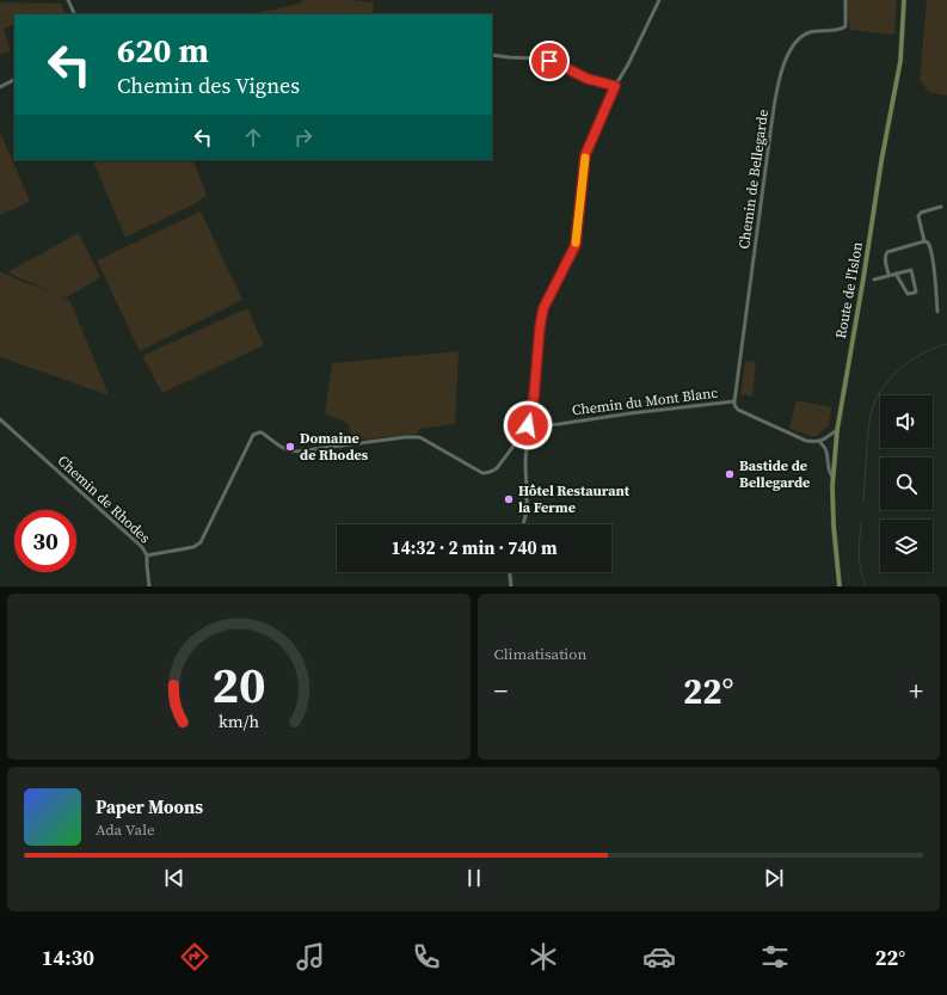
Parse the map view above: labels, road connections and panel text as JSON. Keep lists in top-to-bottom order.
{
  "streets": {
    "street": [
      "Chemin de Bellegarde",
      "Route de l'Islon",
      "Chemin du Mont Blanc",
      "Chemin de Rhodes"
    ]
  },
  "crossings": [
    ["Chemin de Bellegarde", "Chemin du Mont Blanc"],
    ["Chemin du Mont Blanc", "Chemin de Rhodes"]
  ],
  "places": ["Domaine de Rhodes", "Bastide de Bellegarde", "Hôtel Restaurant la Ferme"],
  "page": {
    "turn": ["620 m", "Chemin des Vignes"],
    "limit": "30",
    "trip": "14:32 · 2 min · 740 m",
    "tile": "Climatisation",
    "heat": ["−", "22°", "+"],
    "song": ["Paper Moons", "Ada Vale"],
    "tabs": ["14:30", "22°"],
    "gauge": ["20", "km/h"]
  }
}
